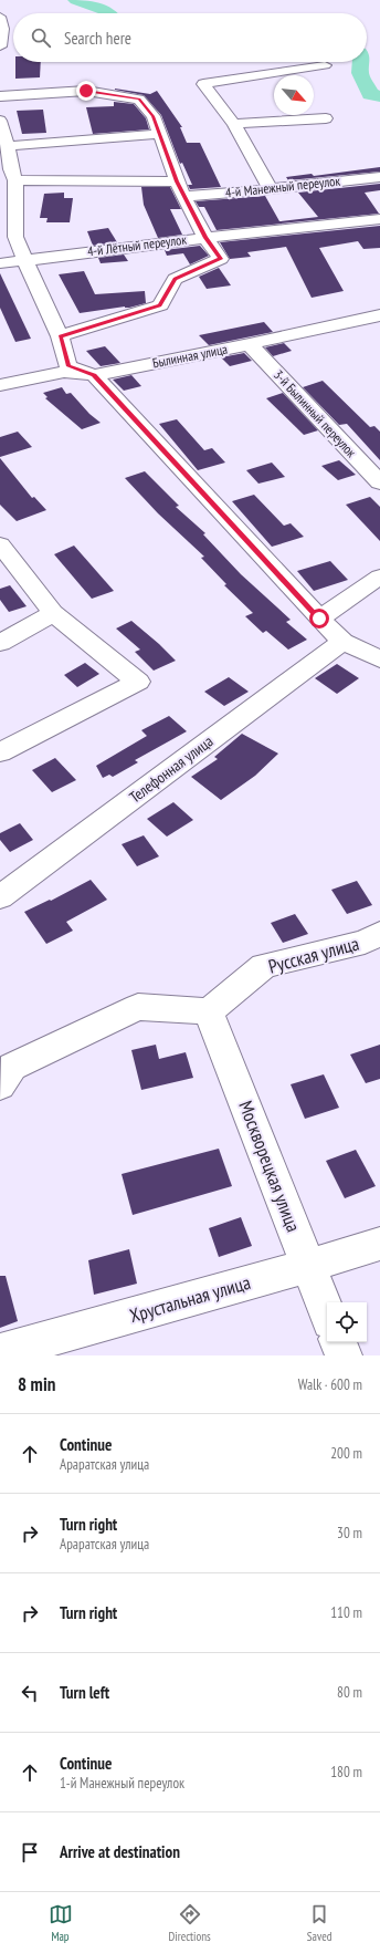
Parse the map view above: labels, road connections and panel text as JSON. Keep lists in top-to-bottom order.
{
  "streets": {
    "street": [
      "4-й Манежный переулок",
      "4-й Лётный переулок",
      "Былинная улица",
      "3-й Былинный переулок",
      "Телефонная улица",
      "Русская улица",
      "Москворецкая улица",
      "Хрустальная улица"
    ]
  },
  "crossings": [
    ["Былинная улица", "3-й Былинный переулок"],
    ["Русская улица", "Москворецкая улица"],
    ["Москворецкая улица", "Хрустальная улица"]
  ],
  "north": "bottom right",
  "page": {
    "search": "Search here",
    "heading": ["8 min", "Walk · 600 m"],
    "list": [
      ["Continue", "Араратская улица", "200 m"],
      ["Turn right", "Араратская улица", "30 m"],
      ["Turn right", "110 m"],
      ["Turn left", "80 m"],
      ["Continue", "1-й Манежный переулок", "180 m"],
      "Arrive at destination"
    ],
    "nav": ["Map", "Directions", "Saved"]
  }
}
